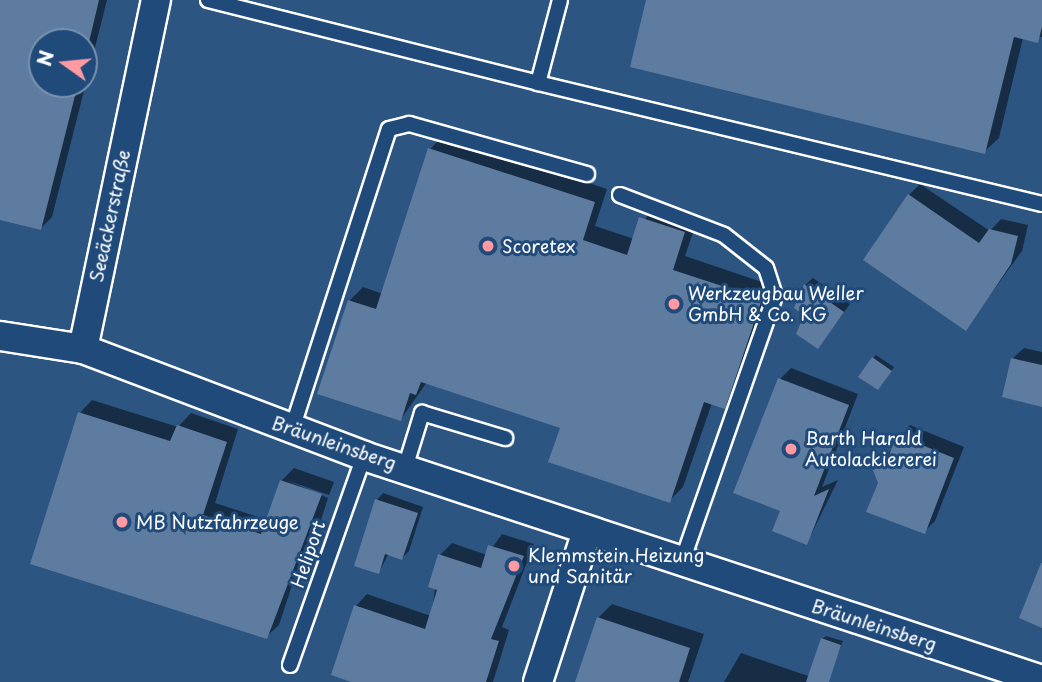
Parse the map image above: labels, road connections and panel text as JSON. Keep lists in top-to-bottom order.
{
  "streets": {
    "street": ["Seeäckerstraße", "Bräunleinsberg"],
    "lane": ["Heliport"]
  },
  "crossings": [
    ["Seeäckerstraße", "Bräunleinsberg"],
    ["Bräunleinsberg", "Heliport"]
  ],
  "places": [
    "Scoretex",
    "Werkzeugbau Weller GmbH & Co. KG",
    "Barth Harald Autolackiererei",
    "MB Nutzfahrzeuge",
    "Klemmstein Heizung und Sanitär"
  ],
  "north": "left"
}
